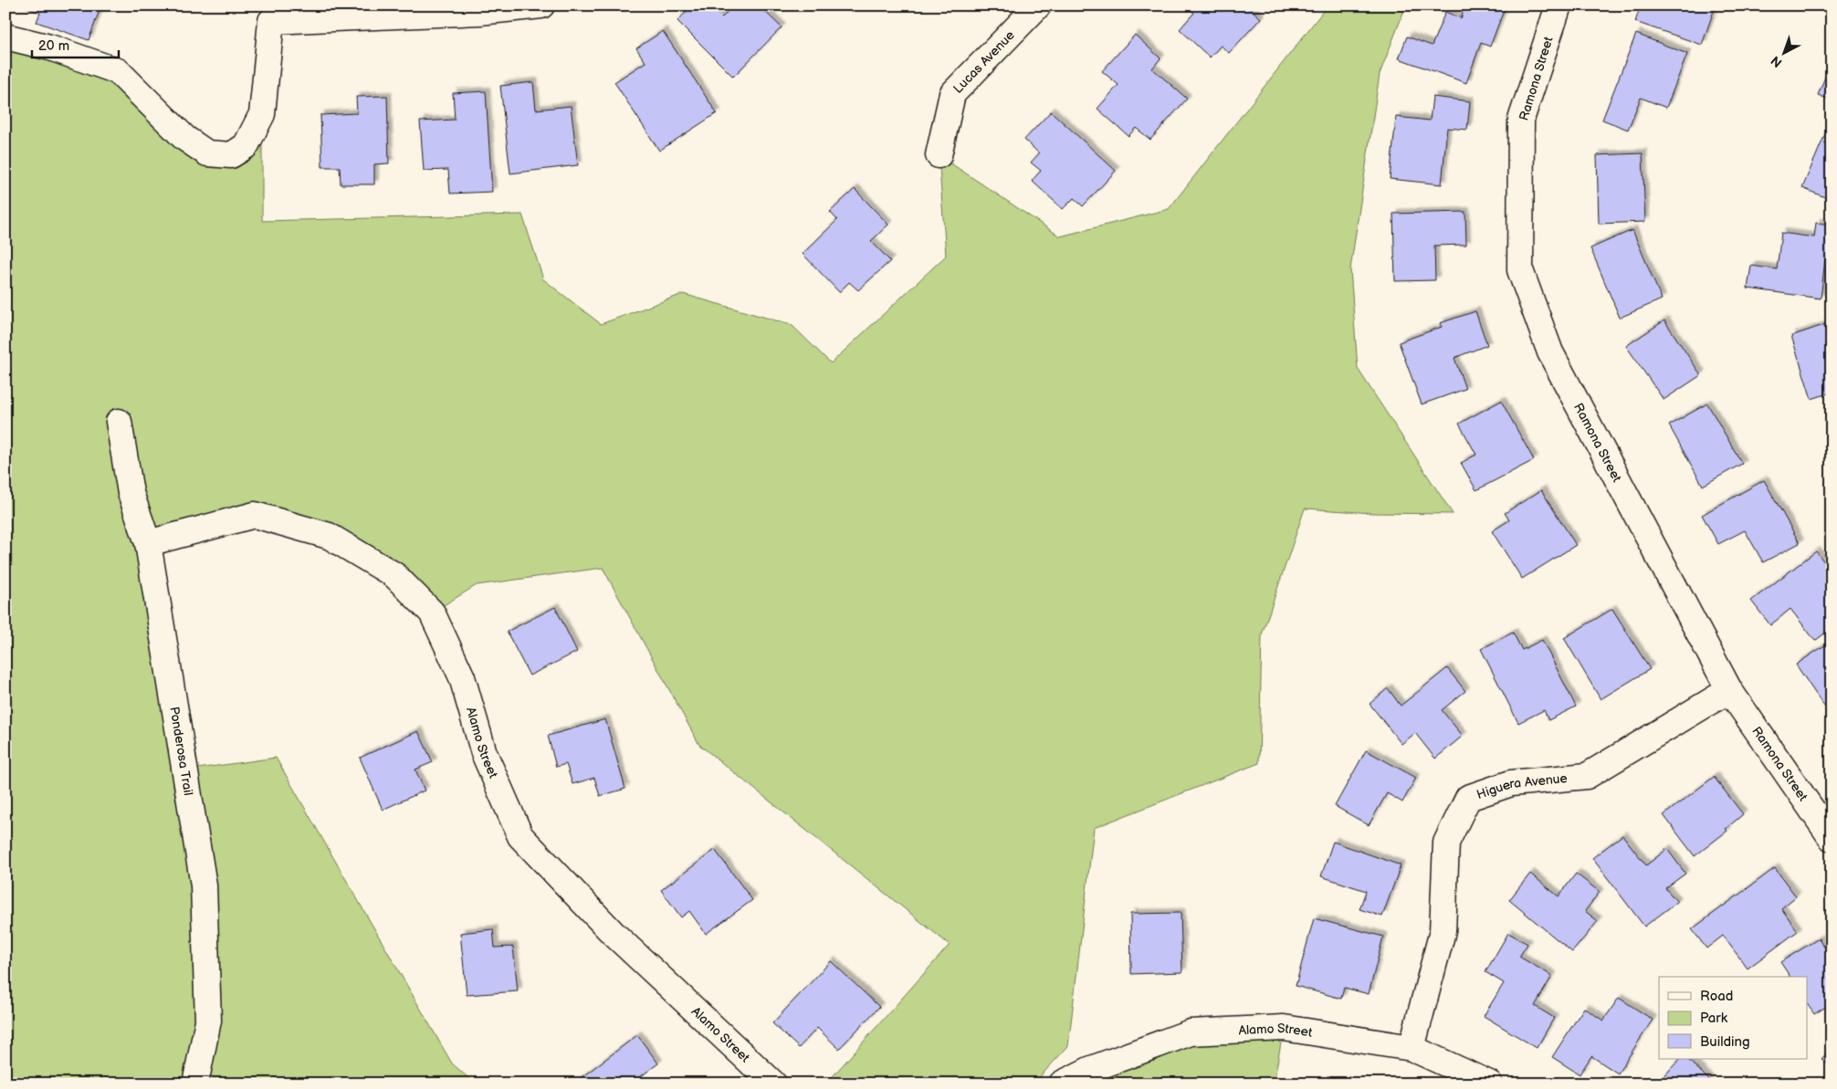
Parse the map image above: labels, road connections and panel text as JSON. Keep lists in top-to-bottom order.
{
  "streets": {
    "street": [
      "Lucas Avenue",
      "Ramona Street",
      "Alamo Street",
      "Ponderosa Trail",
      "Higuera Avenue"
    ]
  },
  "crossings": [
    ["Ramona Street", "Higuera Avenue"],
    ["Alamo Street", "Ponderosa Trail"],
    ["Alamo Street", "Higuera Avenue"]
  ],
  "legend": ["Road", "Park", "Building"],
  "scale_bar": "20 m",
  "north": "bottom left"
}
